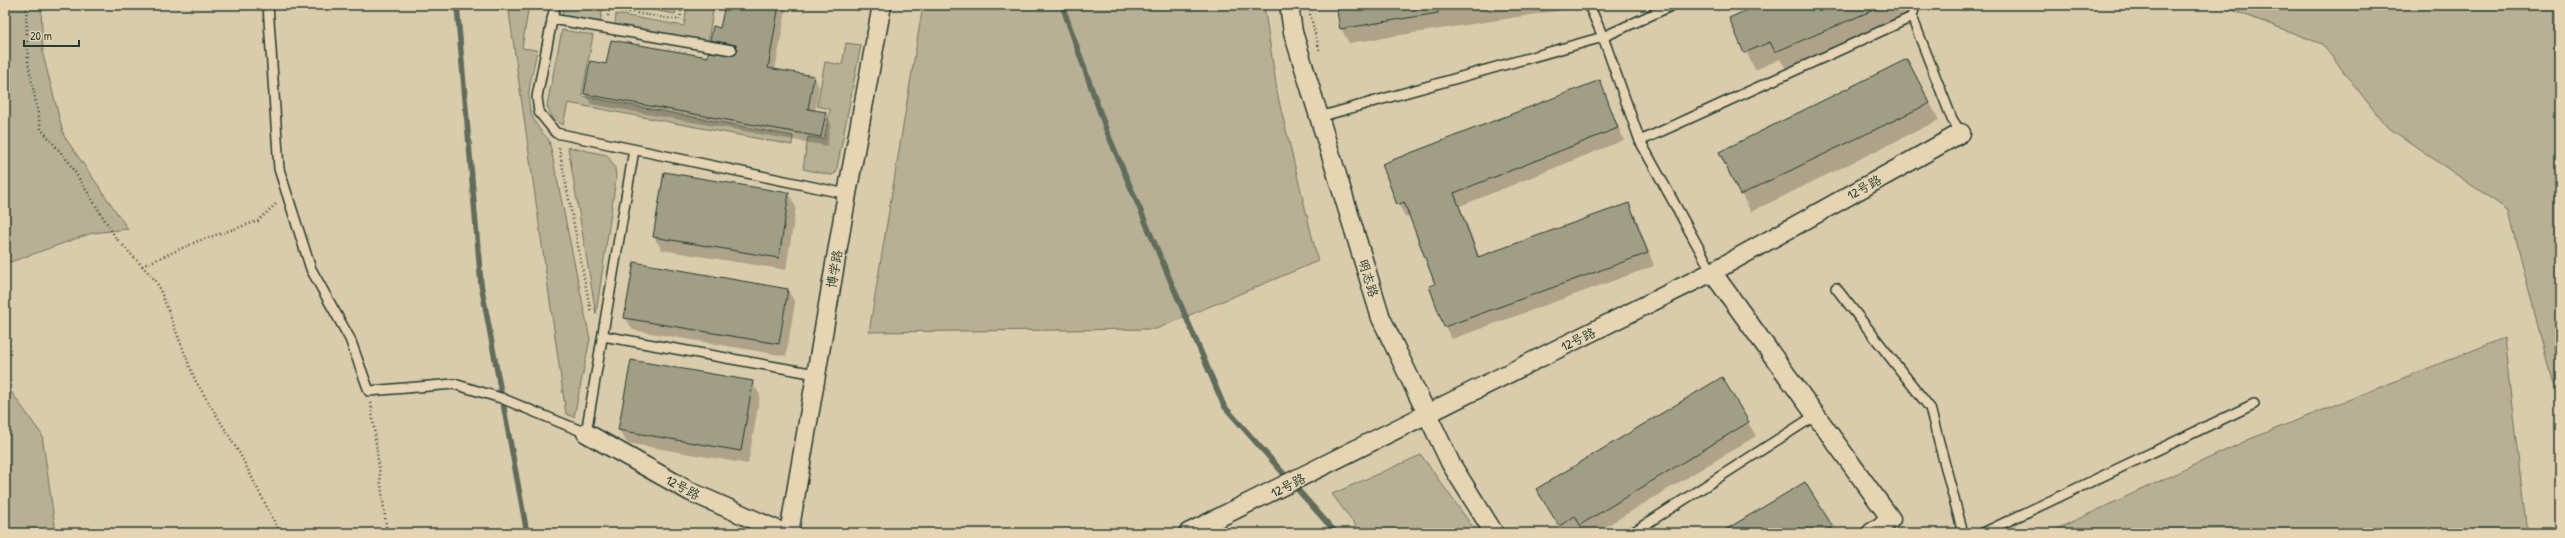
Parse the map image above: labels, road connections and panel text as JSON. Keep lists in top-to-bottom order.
{
  "streets": {
    "street": ["12号路", "博学路", "明志路"]
  },
  "crossings": [
    ["12号路", "明志路"]
  ],
  "scale_bar": "20 m"
}
